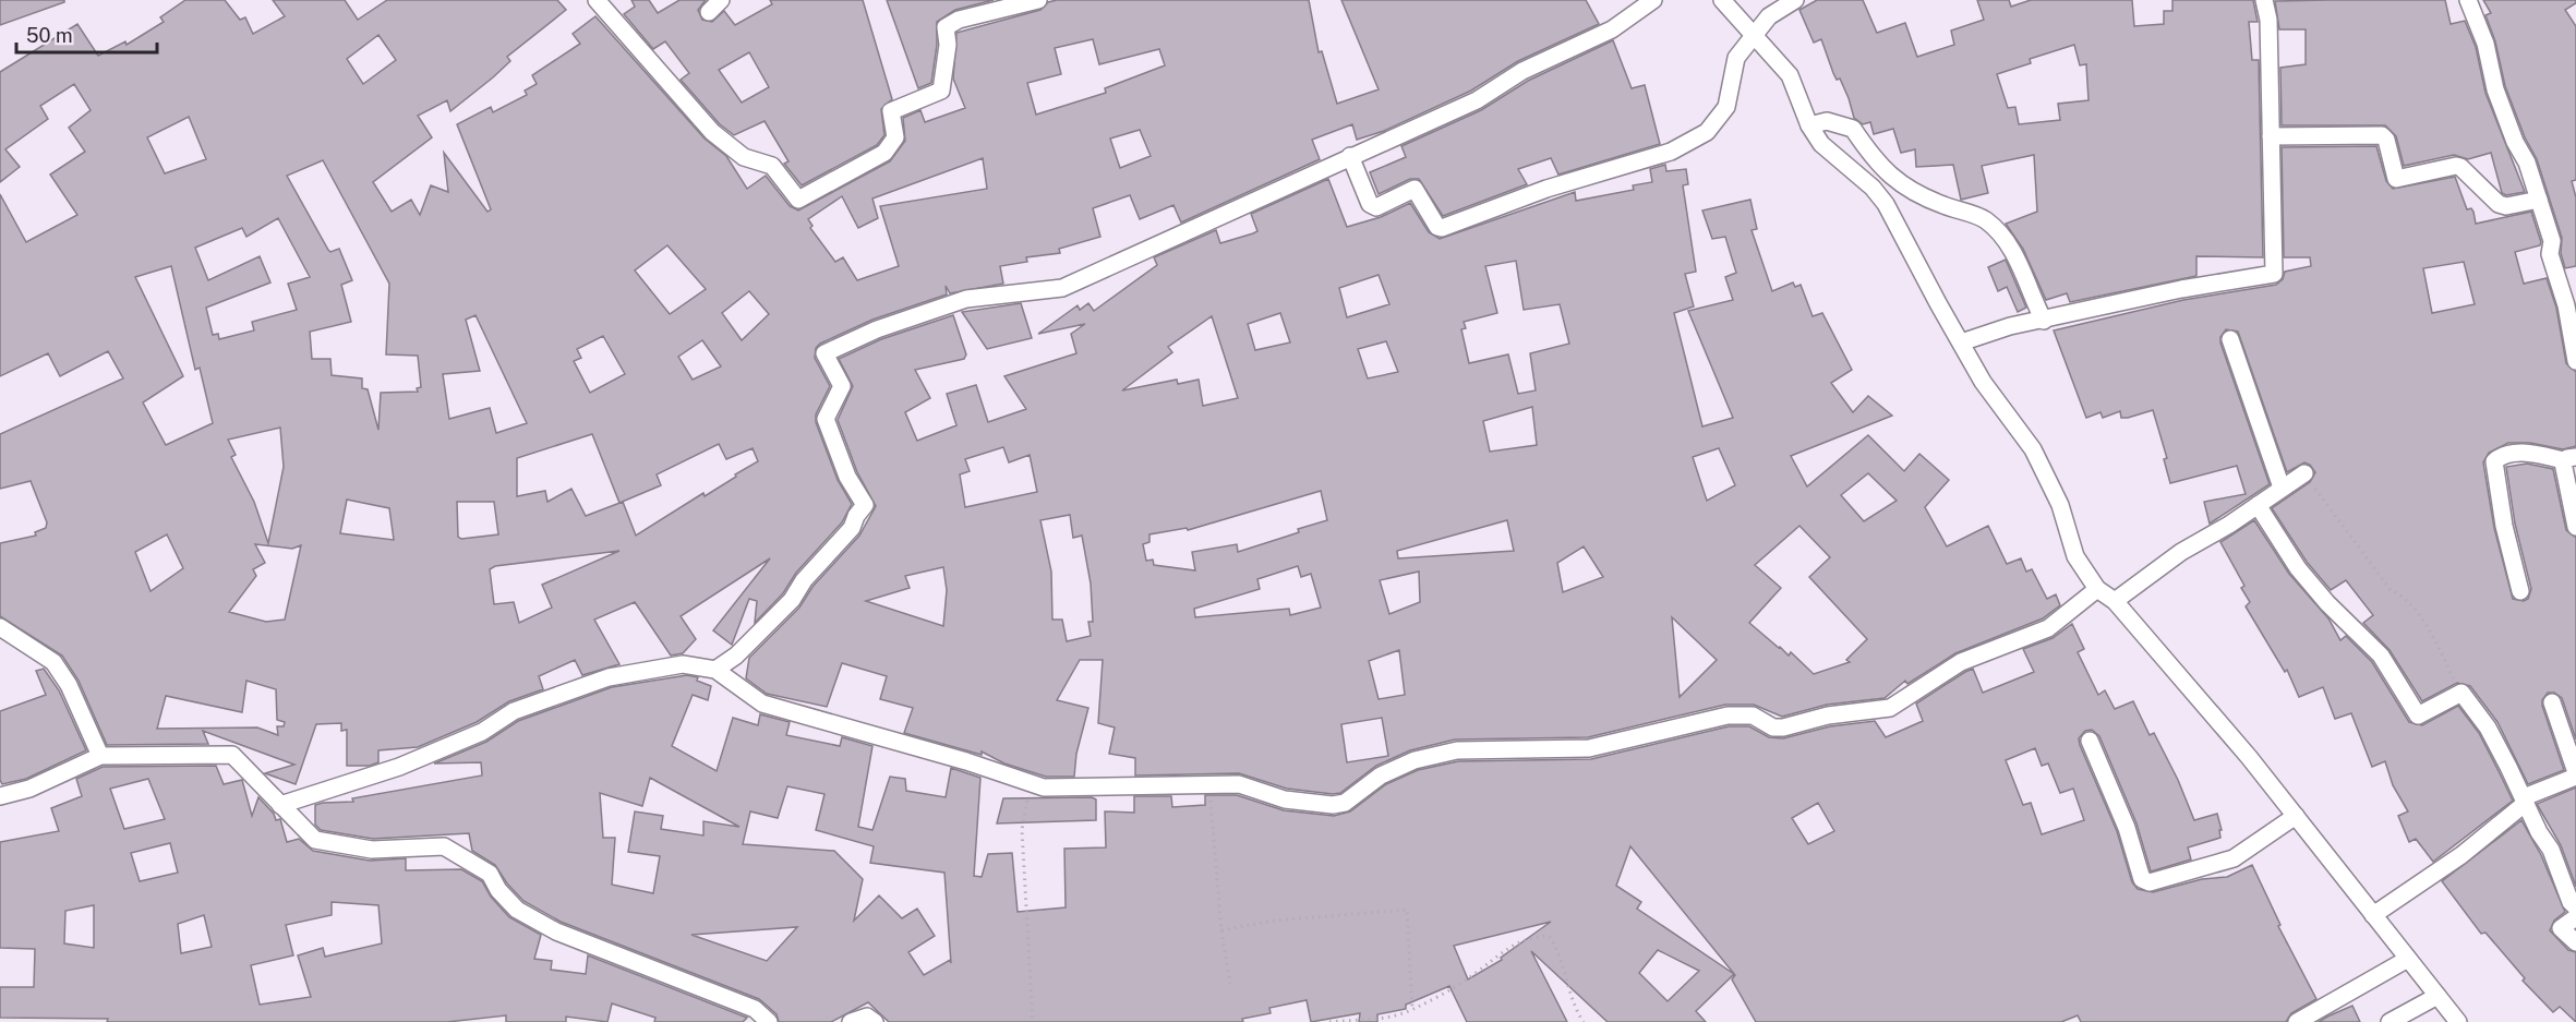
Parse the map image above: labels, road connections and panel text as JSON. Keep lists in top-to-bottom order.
{
  "scale_bar": "50 m"
}
